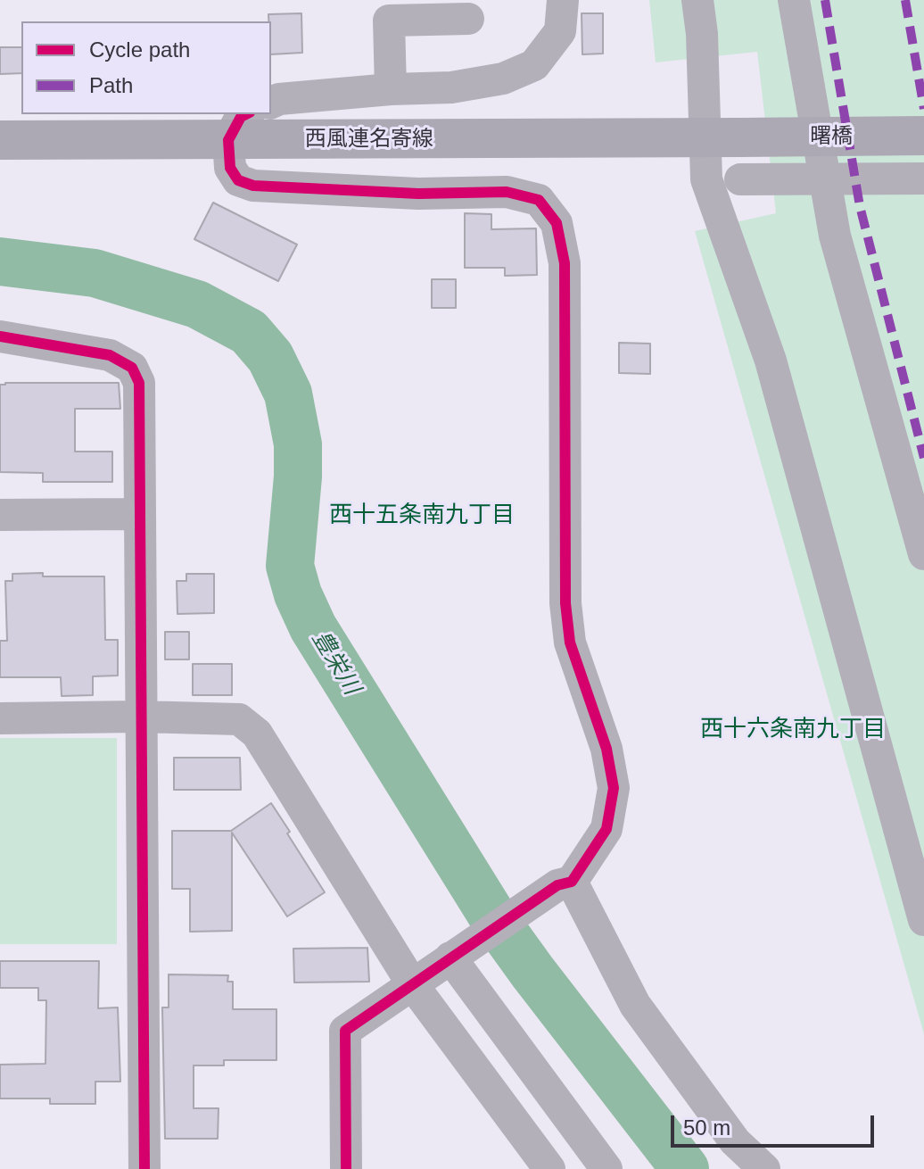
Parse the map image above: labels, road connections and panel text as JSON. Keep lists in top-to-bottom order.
{
  "streets": {
    "main road": ["曙橋", "西風連名寄線"]
  },
  "crossings": [
    ["曙橋", "西風連名寄線"]
  ],
  "districts": ["西十五条南九丁目", "西十六条南九丁目"],
  "water": ["豊栄川"],
  "legend": ["Cycle path", "Path"],
  "scale_bar": "50 m"
}
